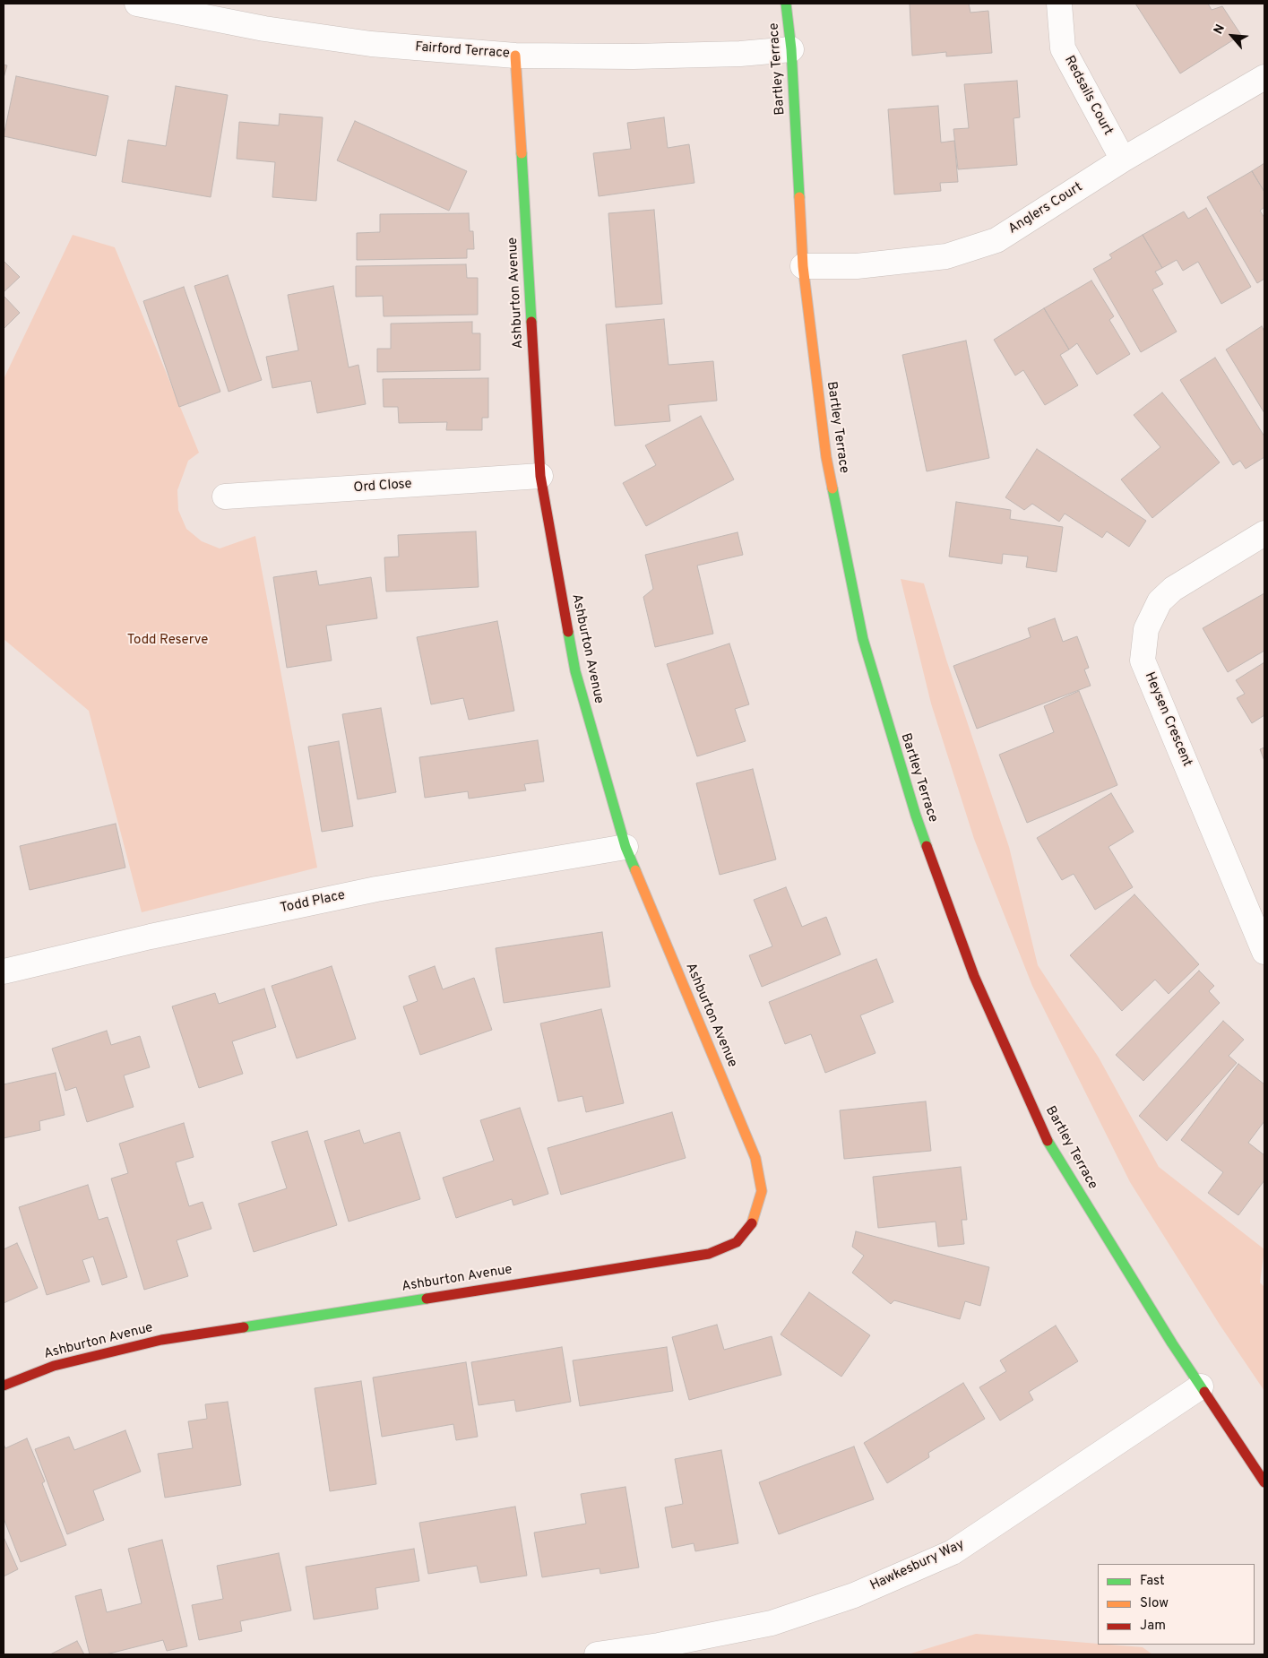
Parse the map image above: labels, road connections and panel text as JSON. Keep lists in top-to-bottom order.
{
  "streets": {
    "street": [
      "Fairford Terrace",
      "Bartley Terrace",
      "Redsails Court",
      "Anglers Court",
      "Ashburton Avenue",
      "Ord Close",
      "Heysen Crescent",
      "Todd Place",
      "Hawkesbury Way"
    ]
  },
  "crossings": [
    ["Fairford Terrace", "Bartley Terrace"],
    ["Fairford Terrace", "Ashburton Avenue"],
    ["Bartley Terrace", "Anglers Court"],
    ["Bartley Terrace", "Hawkesbury Way"],
    ["Redsails Court", "Anglers Court"],
    ["Ashburton Avenue", "Ord Close"],
    ["Ashburton Avenue", "Todd Place"]
  ],
  "parks": ["Todd Reserve"],
  "legend": ["Fast", "Slow", "Jam"],
  "north": "top left"
}
